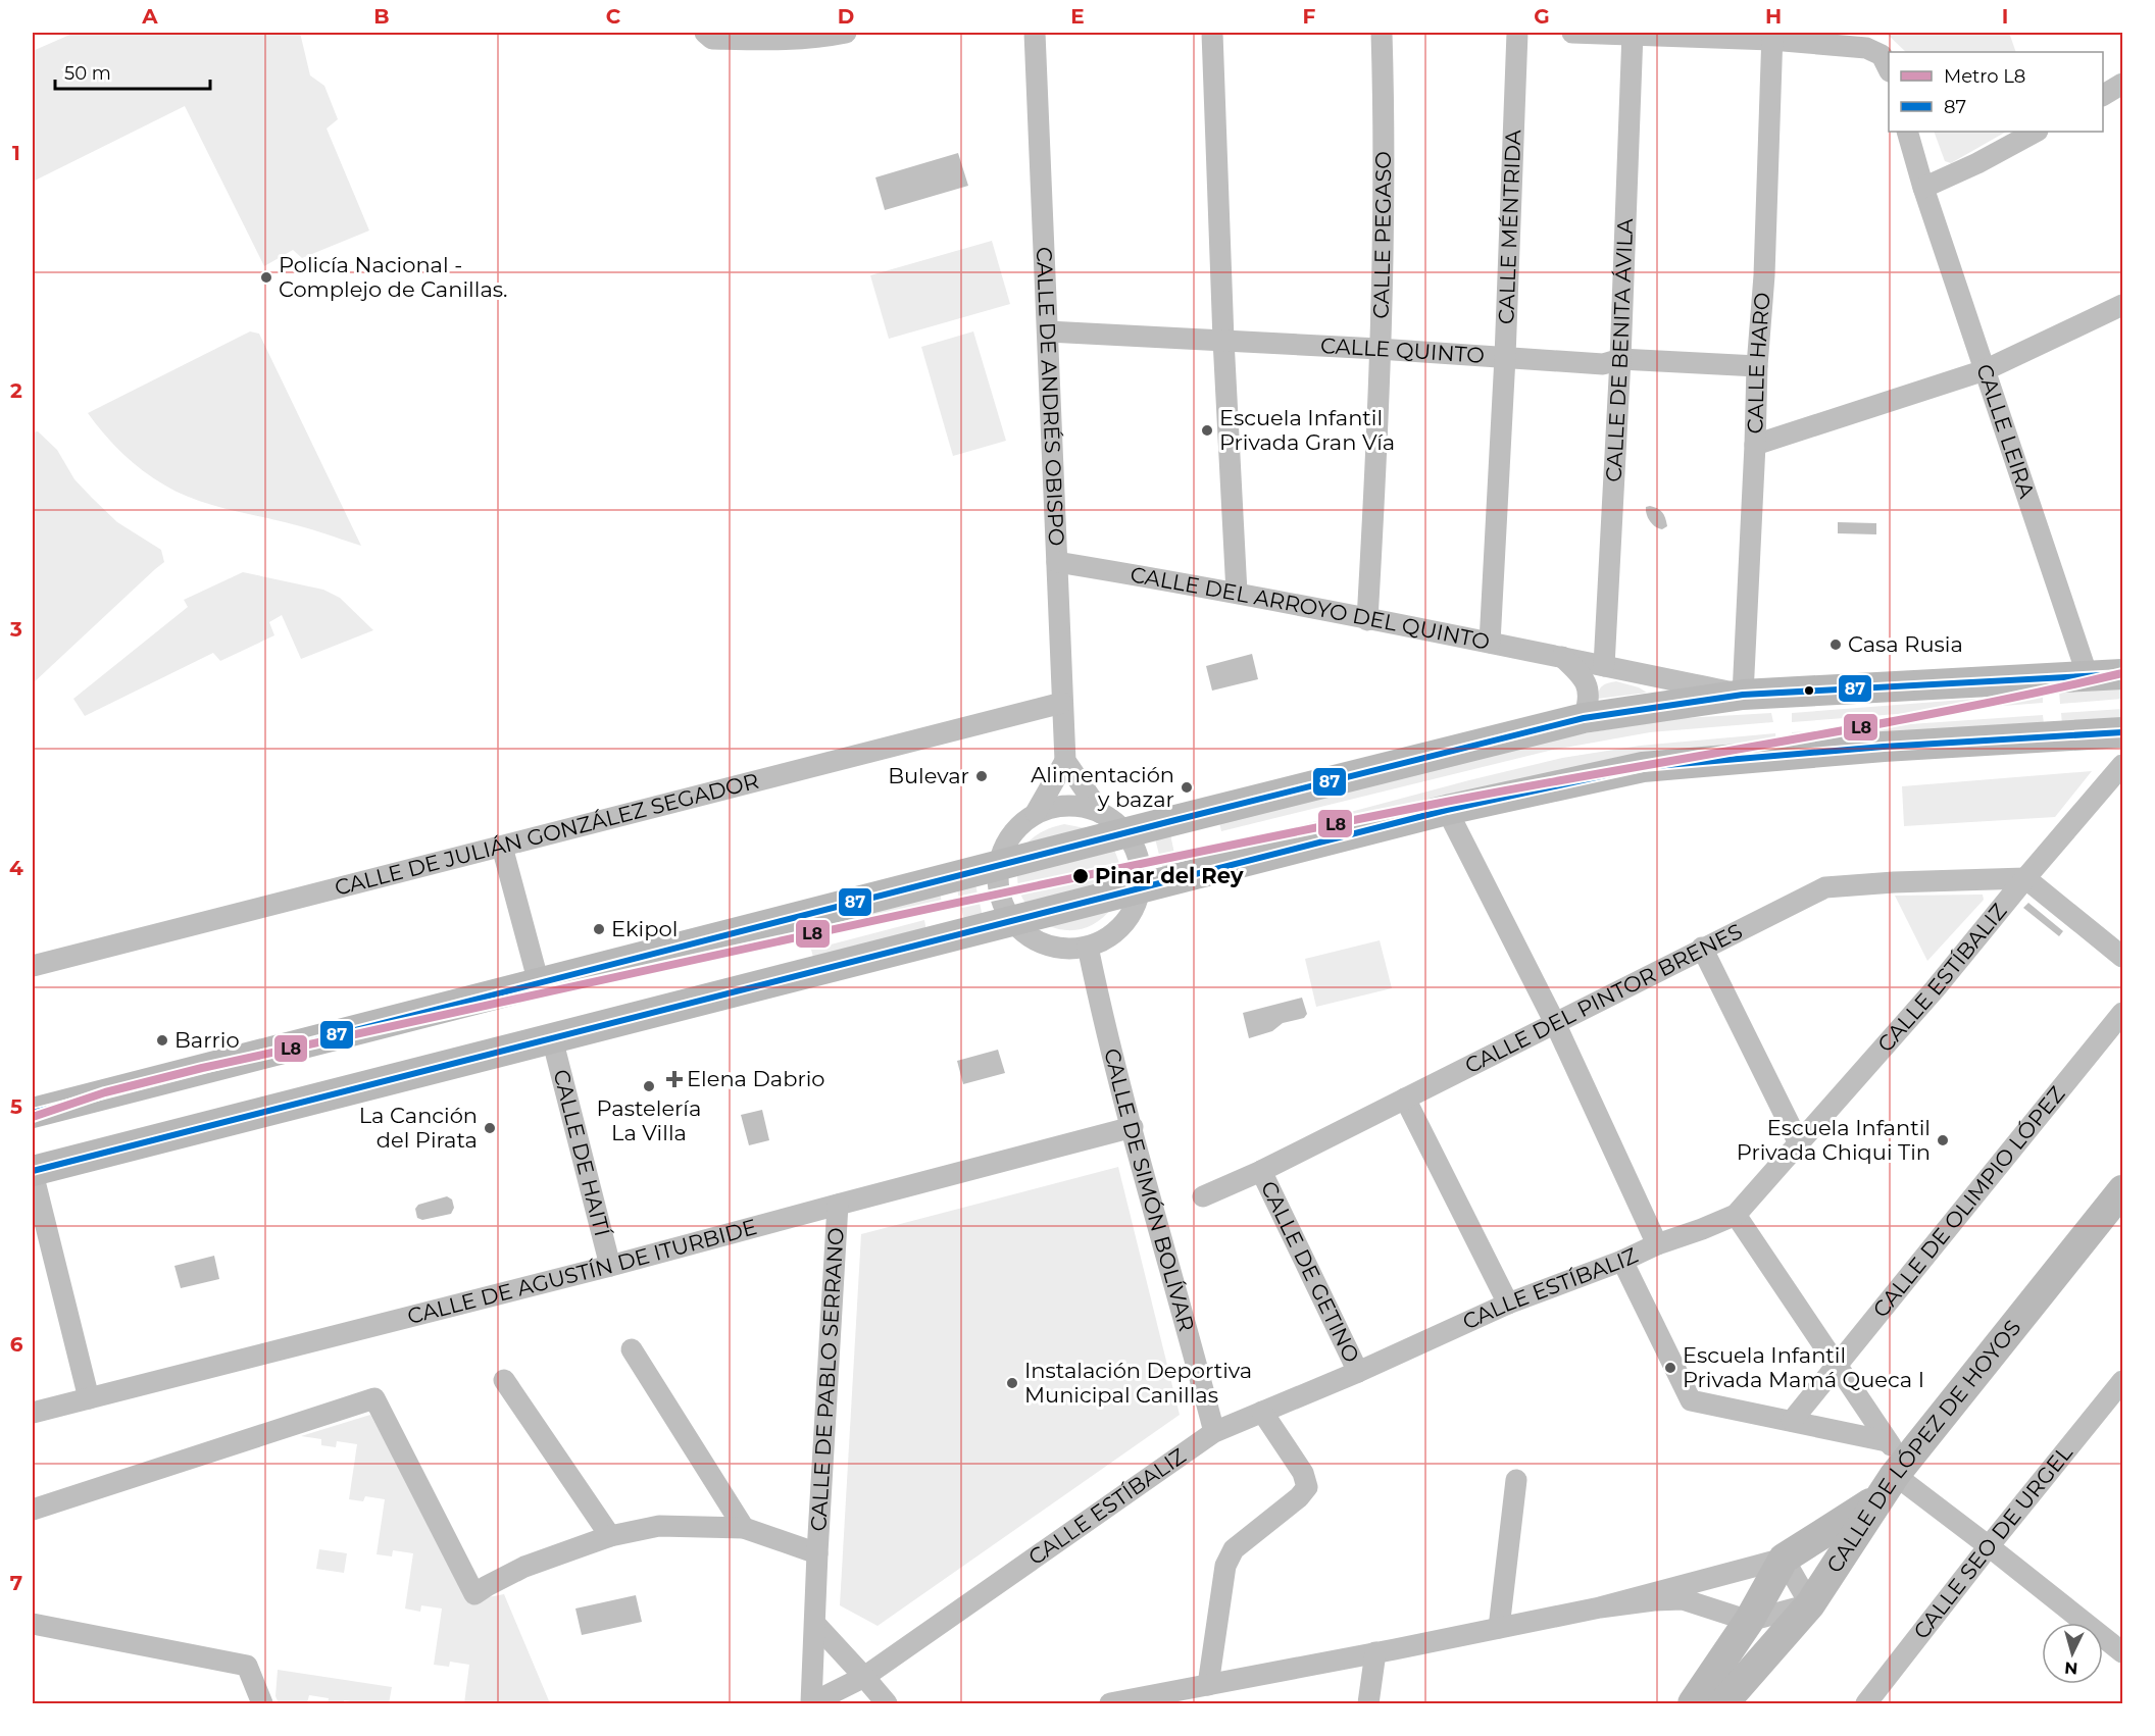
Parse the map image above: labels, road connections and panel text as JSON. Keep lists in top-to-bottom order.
{
  "streets": {
    "main road": ["CALLE DE LÓPEZ DE HOYOS"],
    "street": [
      "CALLE MÉNTRIDA",
      "CALLE PEGASO",
      "CALLE DE BENITA ÁVILA",
      "CALLE QUINTO",
      "CALLE HARO",
      "CALLE DE ANDRÉS OBISPO",
      "CALLE LEIRA",
      "CALLE DEL ARROYO DEL QUINTO",
      "CALLE DE JULIÁN GONZÁLEZ SEGADOR",
      "CALLE ESTÍBALIZ",
      "CALLE DEL PINTOR BRENES",
      "CALLE DE HAITÍ",
      "CALLE DE SIMÓN BOLÍVAR",
      "CALLE DE OLIMPIO LÓPEZ",
      "CALLE DE AGUSTÍN DE ITURBIDE",
      "CALLE DE GETINO",
      "CALLE DE PABLO SERRANO",
      "CALLE SEO DE URGEL"
    ]
  },
  "crossings": [
    ["CALLE MÉNTRIDA", "CALLE QUINTO"],
    ["CALLE MÉNTRIDA", "CALLE DEL ARROYO DEL QUINTO"],
    ["CALLE PEGASO", "CALLE QUINTO"],
    ["CALLE PEGASO", "CALLE DEL ARROYO DEL QUINTO"],
    ["CALLE DE BENITA ÁVILA", "CALLE QUINTO"],
    ["CALLE DE BENITA ÁVILA", "CALLE DEL ARROYO DEL QUINTO"],
    ["CALLE QUINTO", "CALLE HARO"],
    ["CALLE QUINTO", "CALLE DE ANDRÉS OBISPO"],
    ["CALLE HARO", "CALLE DEL ARROYO DEL QUINTO"],
    ["CALLE DE ANDRÉS OBISPO", "CALLE DEL ARROYO DEL QUINTO"],
    ["CALLE DE ANDRÉS OBISPO", "CALLE DE JULIÁN GONZÁLEZ SEGADOR"],
    ["CALLE ESTÍBALIZ", "CALLE DEL PINTOR BRENES"],
    ["CALLE ESTÍBALIZ", "CALLE DE SIMÓN BOLÍVAR"],
    ["CALLE ESTÍBALIZ", "CALLE DE GETINO"],
    ["CALLE ESTÍBALIZ", "CALLE DE PABLO SERRANO"],
    ["CALLE DEL PINTOR BRENES", "CALLE DE GETINO"],
    ["CALLE DE HAITÍ", "CALLE DE AGUSTÍN DE ITURBIDE"],
    ["CALLE DE SIMÓN BOLÍVAR", "CALLE DE AGUSTÍN DE ITURBIDE"],
    ["CALLE DE AGUSTÍN DE ITURBIDE", "CALLE DE PABLO SERRANO"]
  ],
  "places": {
    "other": [
      "Policía Nacional - Complejo de Canillas.",
      "Escuela Infantil Privada Gran Vía",
      "Casa Rusia",
      "Bulevar",
      "Alimentación y bazar",
      "Pinar del Rey",
      "Ekipol",
      "Barrio",
      "Pastelería La Villa",
      "La Canción del Pirata",
      "Escuela Infantil Privada Chiqui Tin",
      "Escuela Infantil Privada Mamá Queca I",
      "Instalación Deportiva Municipal Canillas"
    ],
    "health": ["Elena Dabrio"]
  },
  "lines": ["metro line L8", "transit line 87"],
  "legend": ["Metro L8", "87"],
  "scale_bar": "50 m",
  "north": "bottom",
  "grid": {
    "columns": [
      "A",
      "B",
      "C",
      "D",
      "E",
      "F",
      "G",
      "H",
      "I"
    ],
    "rows": [
      "1",
      "2",
      "3",
      "4",
      "5",
      "6",
      "7"
    ]
  }
}
